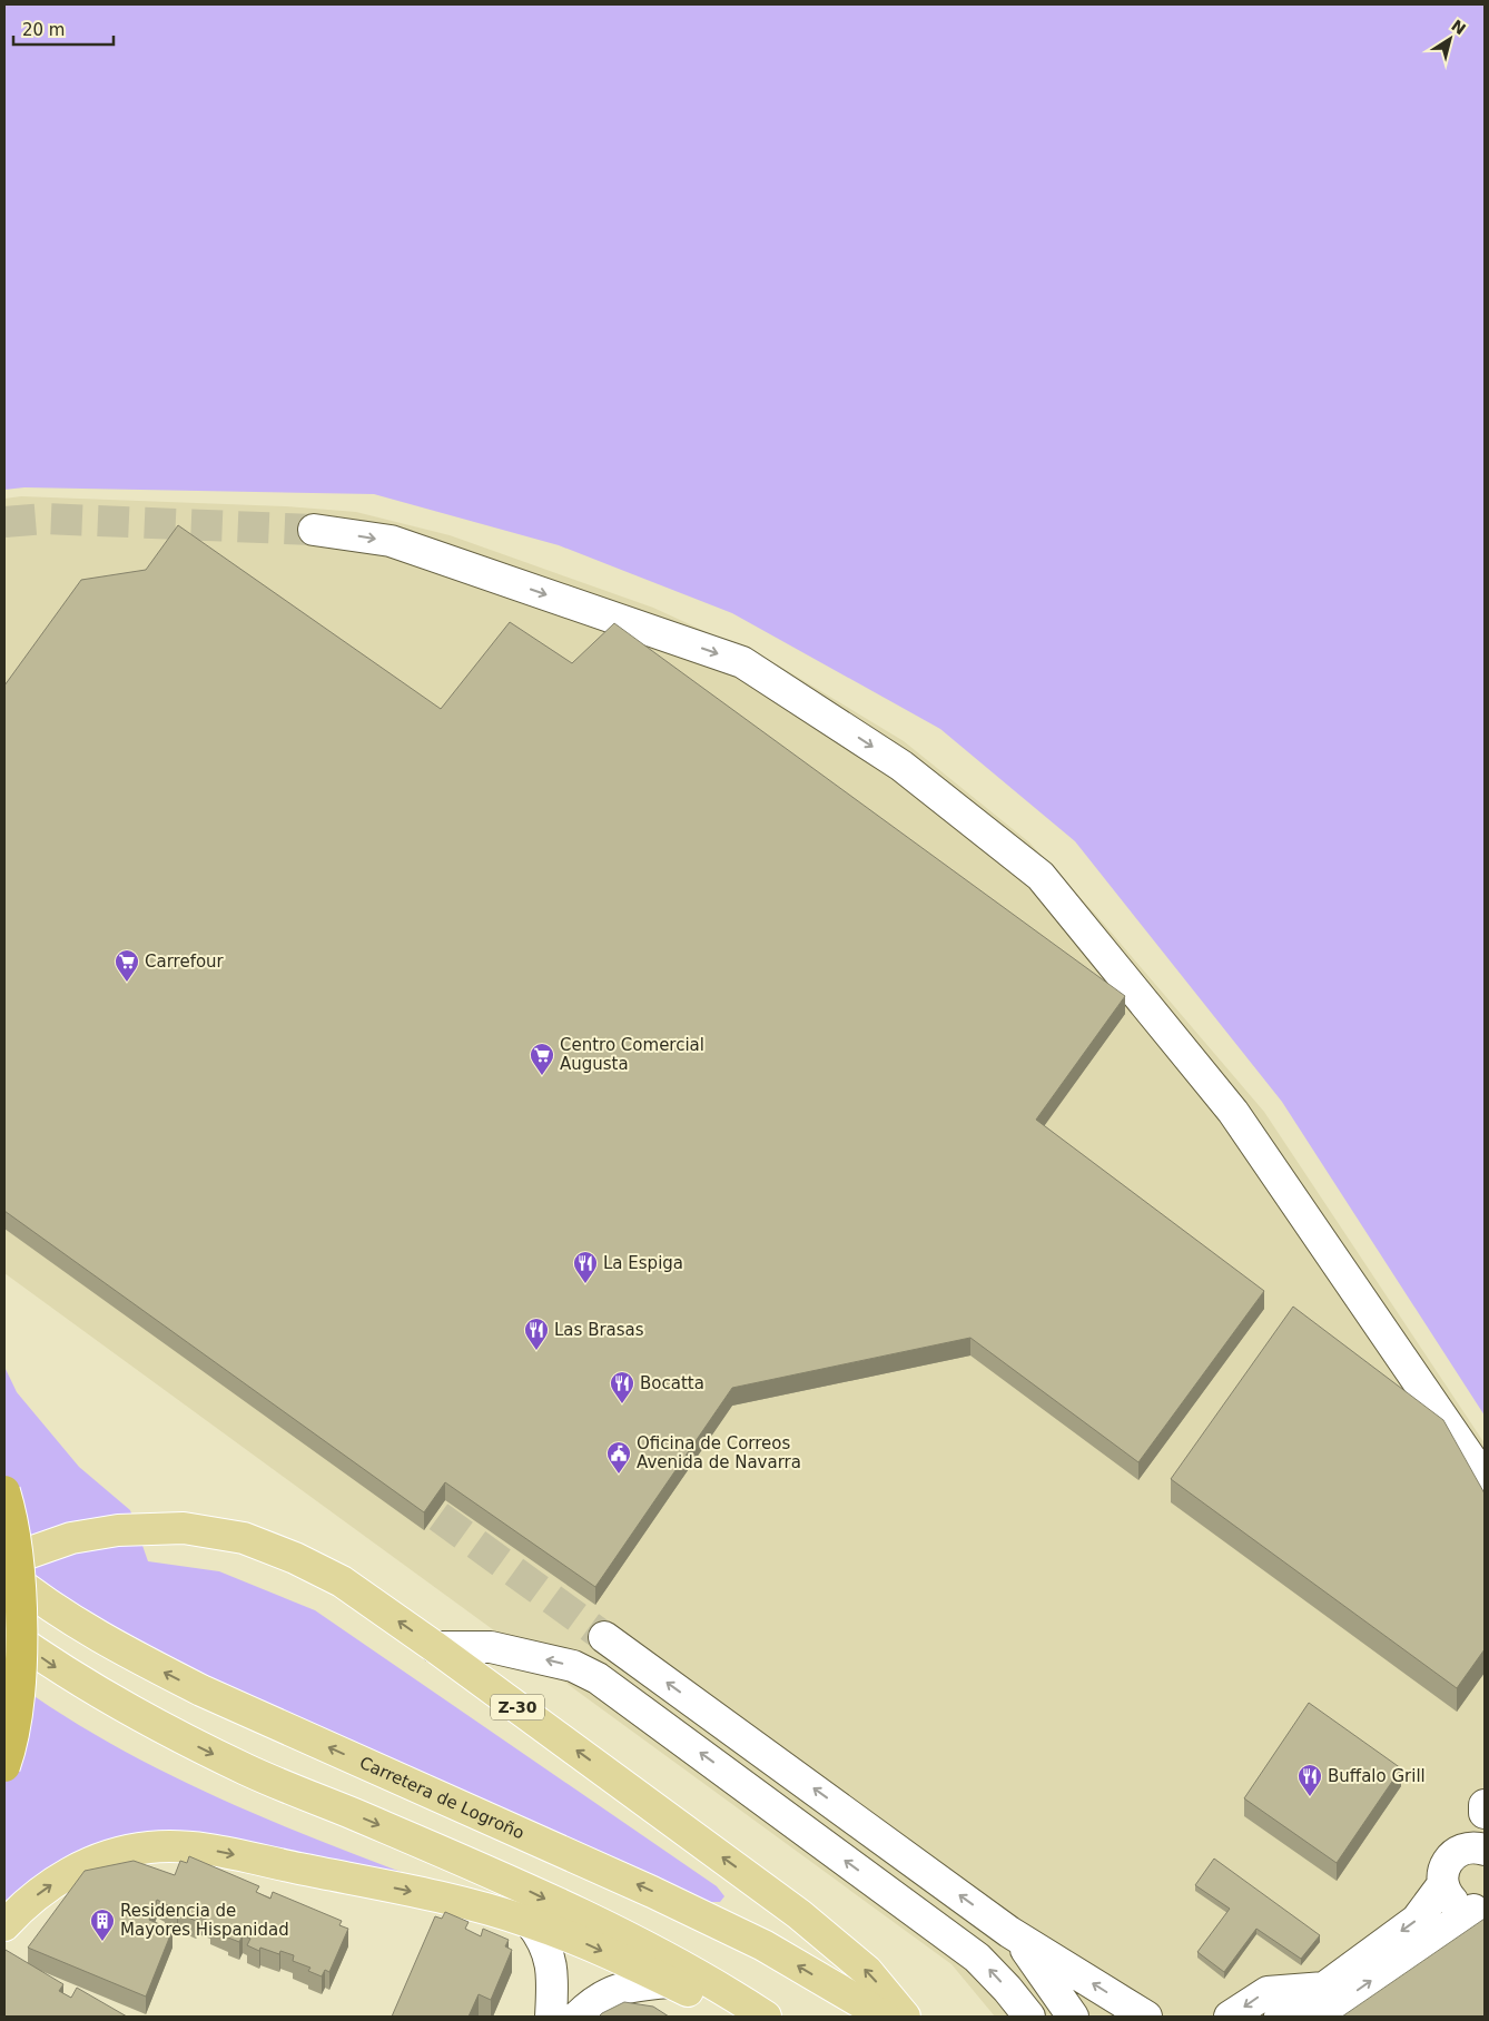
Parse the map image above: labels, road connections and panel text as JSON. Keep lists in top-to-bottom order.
{
  "streets": {
    "main road": ["Z-30", "Carretera de Logroño"]
  },
  "places": {
    "supermarket": ["Carrefour", "Centro Comercial Augusta"],
    "restaurant": [
      "La Espiga",
      "Las Brasas",
      "Bocatta",
      "Buffalo Grill"
    ],
    "public building": ["Oficina de Correos Avenida de Navarra"],
    "building": ["Residencia de Mayores Hispanidad"]
  },
  "scale_bar": "20 m",
  "north": "top right"
}
